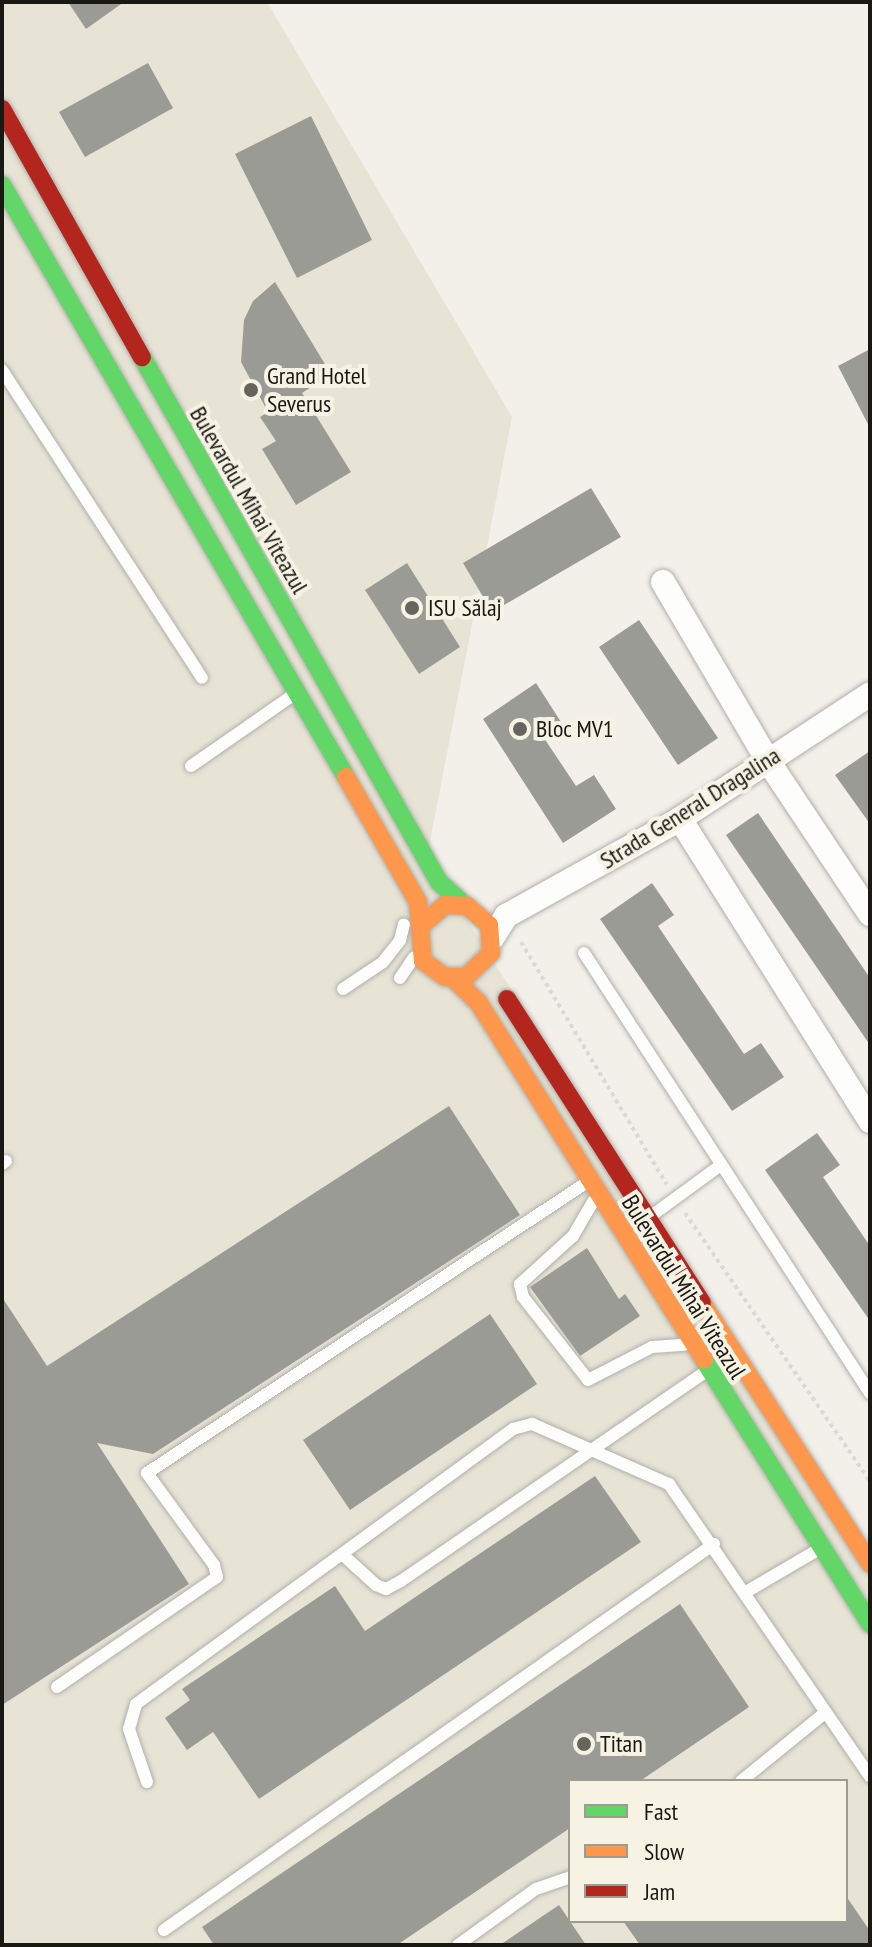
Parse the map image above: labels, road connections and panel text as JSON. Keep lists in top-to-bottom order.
{
  "streets": {
    "main road": ["Bulevardul Mihai Viteazul"],
    "street": ["Strada General Dragalina"]
  },
  "crossings": [
    ["Bulevardul Mihai Viteazul", "Strada General Dragalina"]
  ],
  "places": [
    "Grand Hotel Severus",
    "ISU Sălaj",
    "Bloc MV1",
    "Titan"
  ],
  "legend": ["Fast", "Slow", "Jam"]
}
